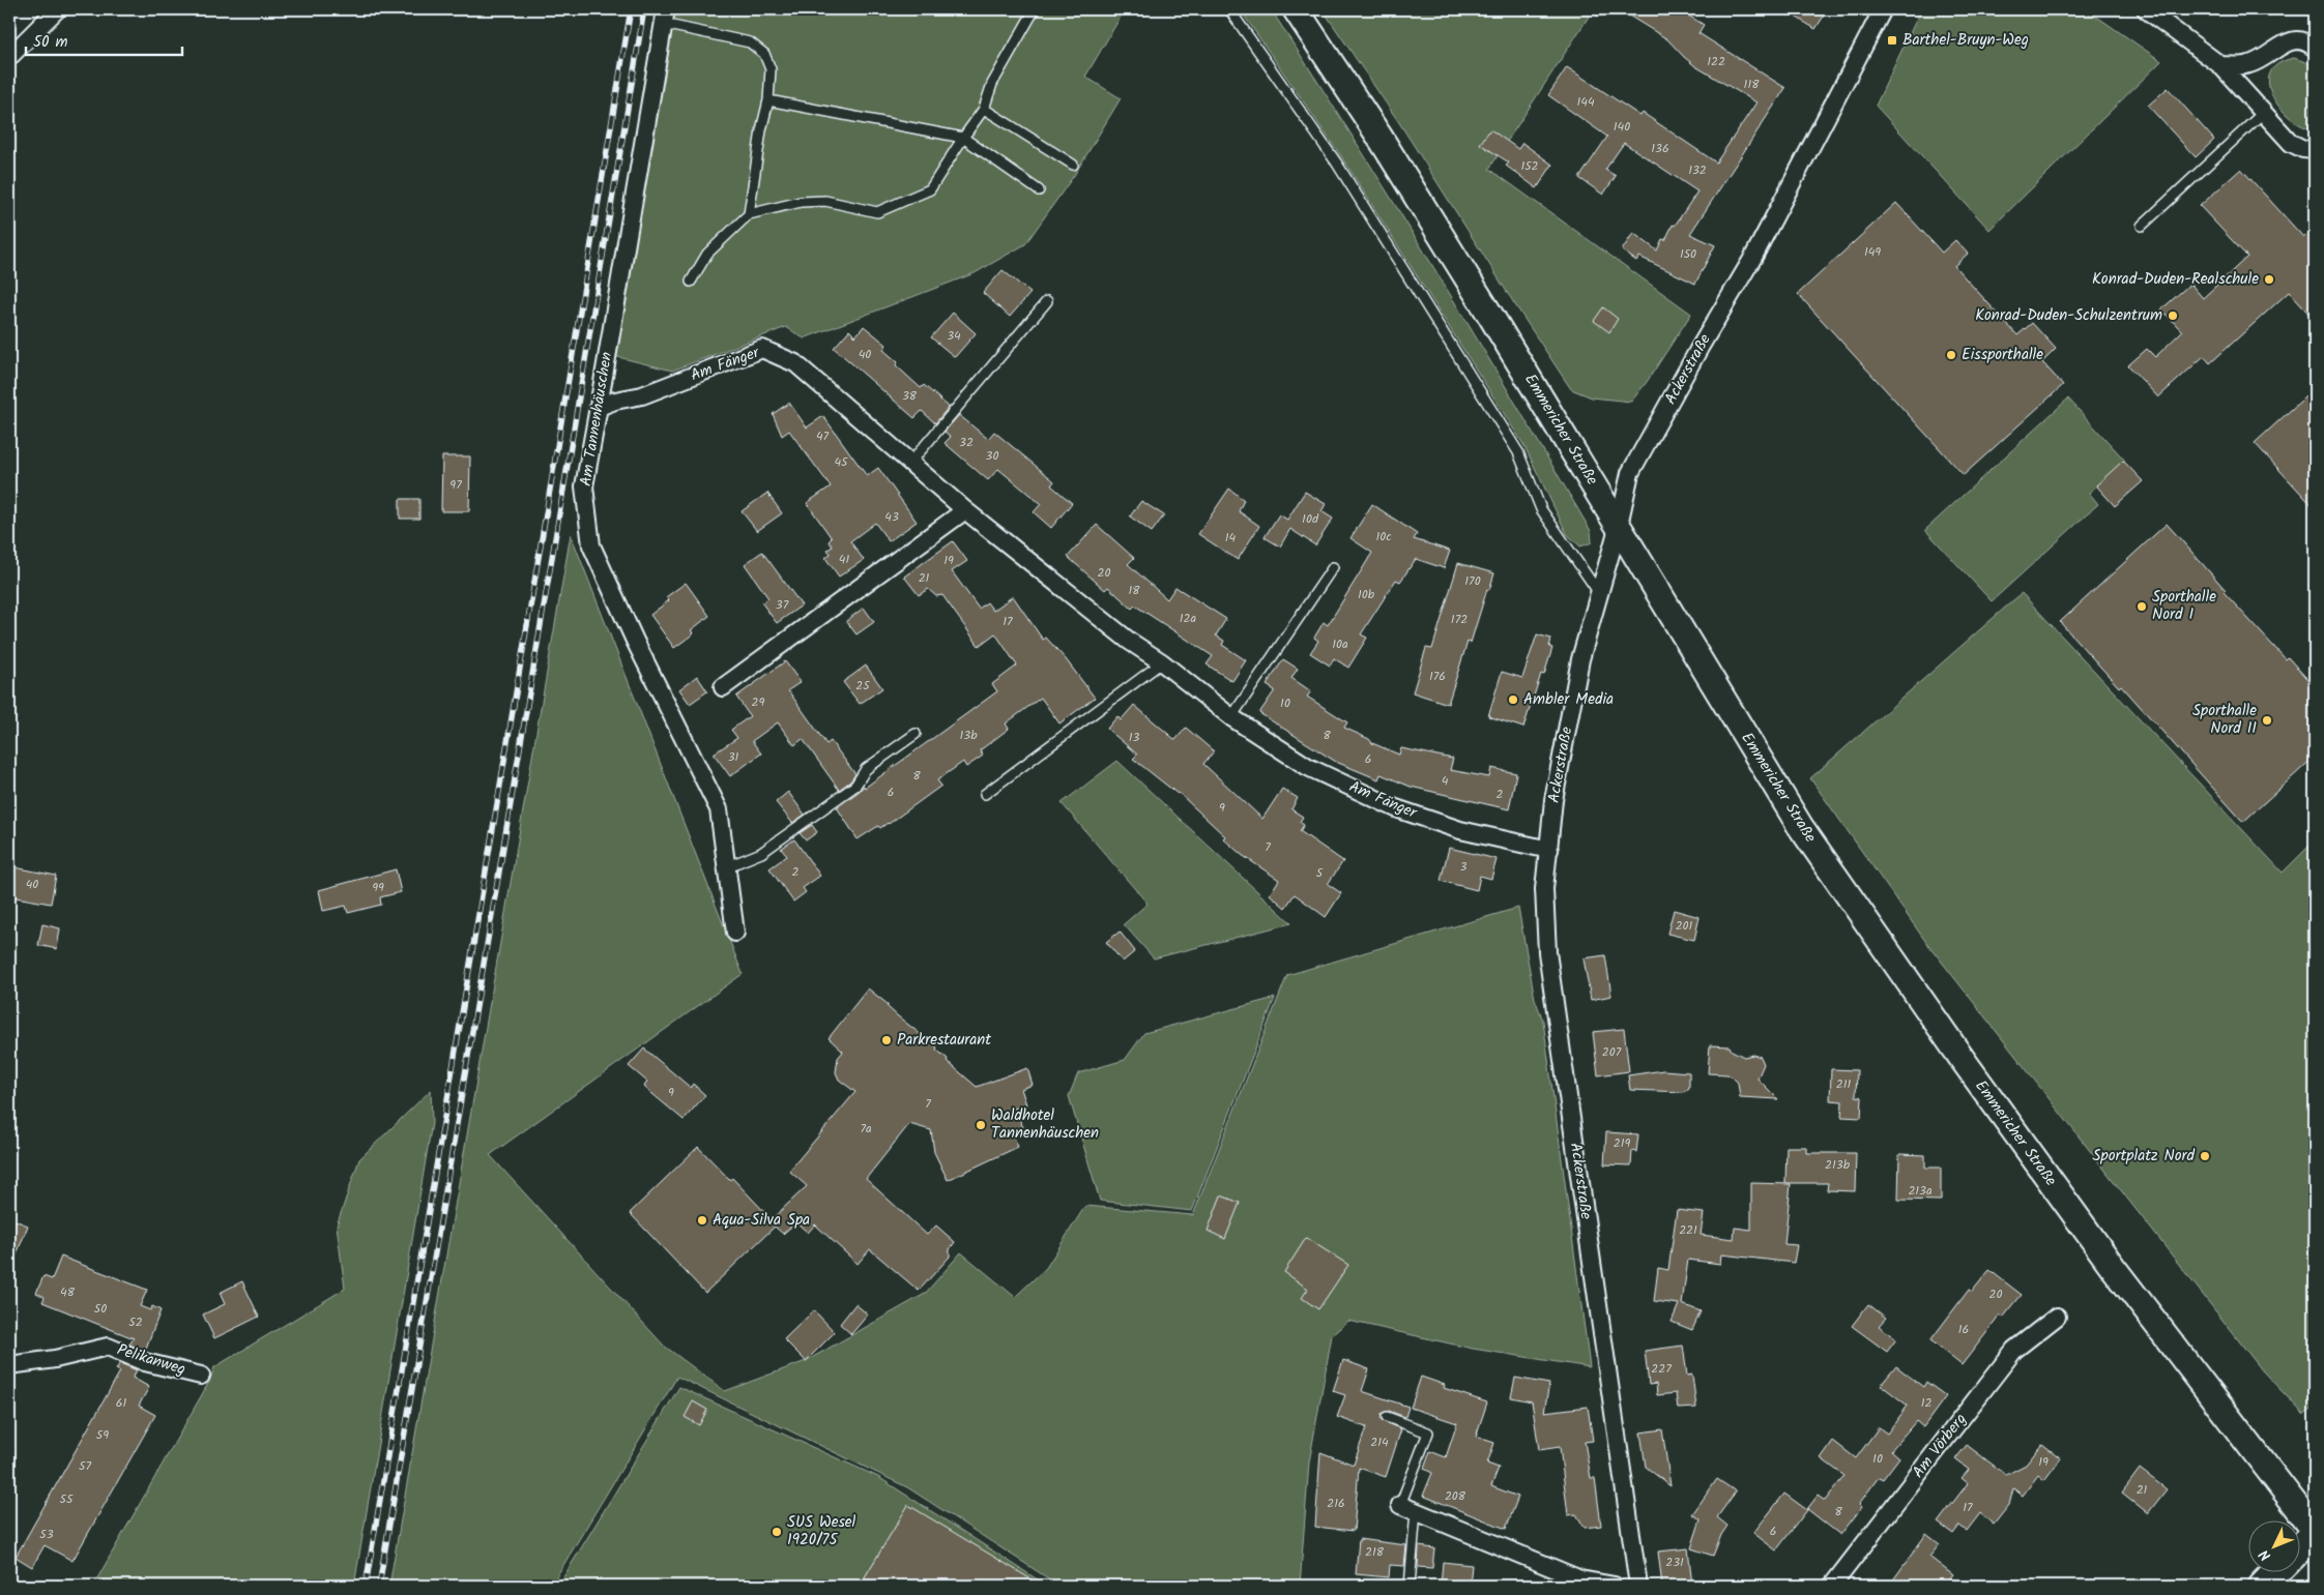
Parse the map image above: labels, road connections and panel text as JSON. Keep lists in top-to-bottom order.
{
  "streets": {
    "main road": ["Emmericher Straße"],
    "street": [
      "Am Fänger",
      "Ackerstraße",
      "Am Tannenhäuschen",
      "Pelikanweg",
      "Am Vörberg"
    ]
  },
  "crossings": [
    ["Am Fänger", "Ackerstraße"],
    ["Am Fänger", "Am Tannenhäuschen"],
    ["Ackerstraße", "Emmericher Straße"]
  ],
  "places": {
    "transit": ["Barthel-Bruyn-Weg"],
    "other": [
      "Konrad-Duden-Realschule",
      "Konrad-Duden-Schulzentrum",
      "Eissporthalle",
      "Sporthalle Nord I",
      "Ambler Media",
      "Sporthalle Nord II",
      "Parkrestaurant",
      "Waldhotel Tannenhäuschen",
      "Sportplatz Nord",
      "Aqua-Silva Spa",
      "SUS Wesel 1920/75"
    ]
  },
  "house_numbers": [
    "122",
    "118",
    "144",
    "140",
    "136",
    "152",
    "132",
    "149",
    "150",
    "34",
    "40",
    "38",
    "47",
    "32",
    "30",
    "45",
    "97",
    "43",
    "10d",
    "10c",
    "14",
    "41",
    "19",
    "20",
    "21",
    "170",
    "18",
    "10b",
    "37",
    "12a",
    "172",
    "17",
    "10a",
    "176",
    "25",
    "29",
    "10",
    "13b",
    "8",
    "13",
    "31",
    "6",
    "8",
    "4",
    "6",
    "2",
    "9",
    "7",
    "3",
    "2",
    "5",
    "40",
    "99",
    "201",
    "207",
    "211",
    "9",
    "7",
    "7a",
    "219",
    "213b",
    "213a",
    "221",
    "48",
    "20",
    "50",
    "52",
    "16",
    "227",
    "61",
    "12",
    "59",
    "214",
    "10",
    "19",
    "57",
    "21",
    "208",
    "55",
    "216",
    "17",
    "8",
    "6",
    "53",
    "218",
    "231"
  ],
  "scale_bar": "50 m",
  "north": "bottom left"
}
